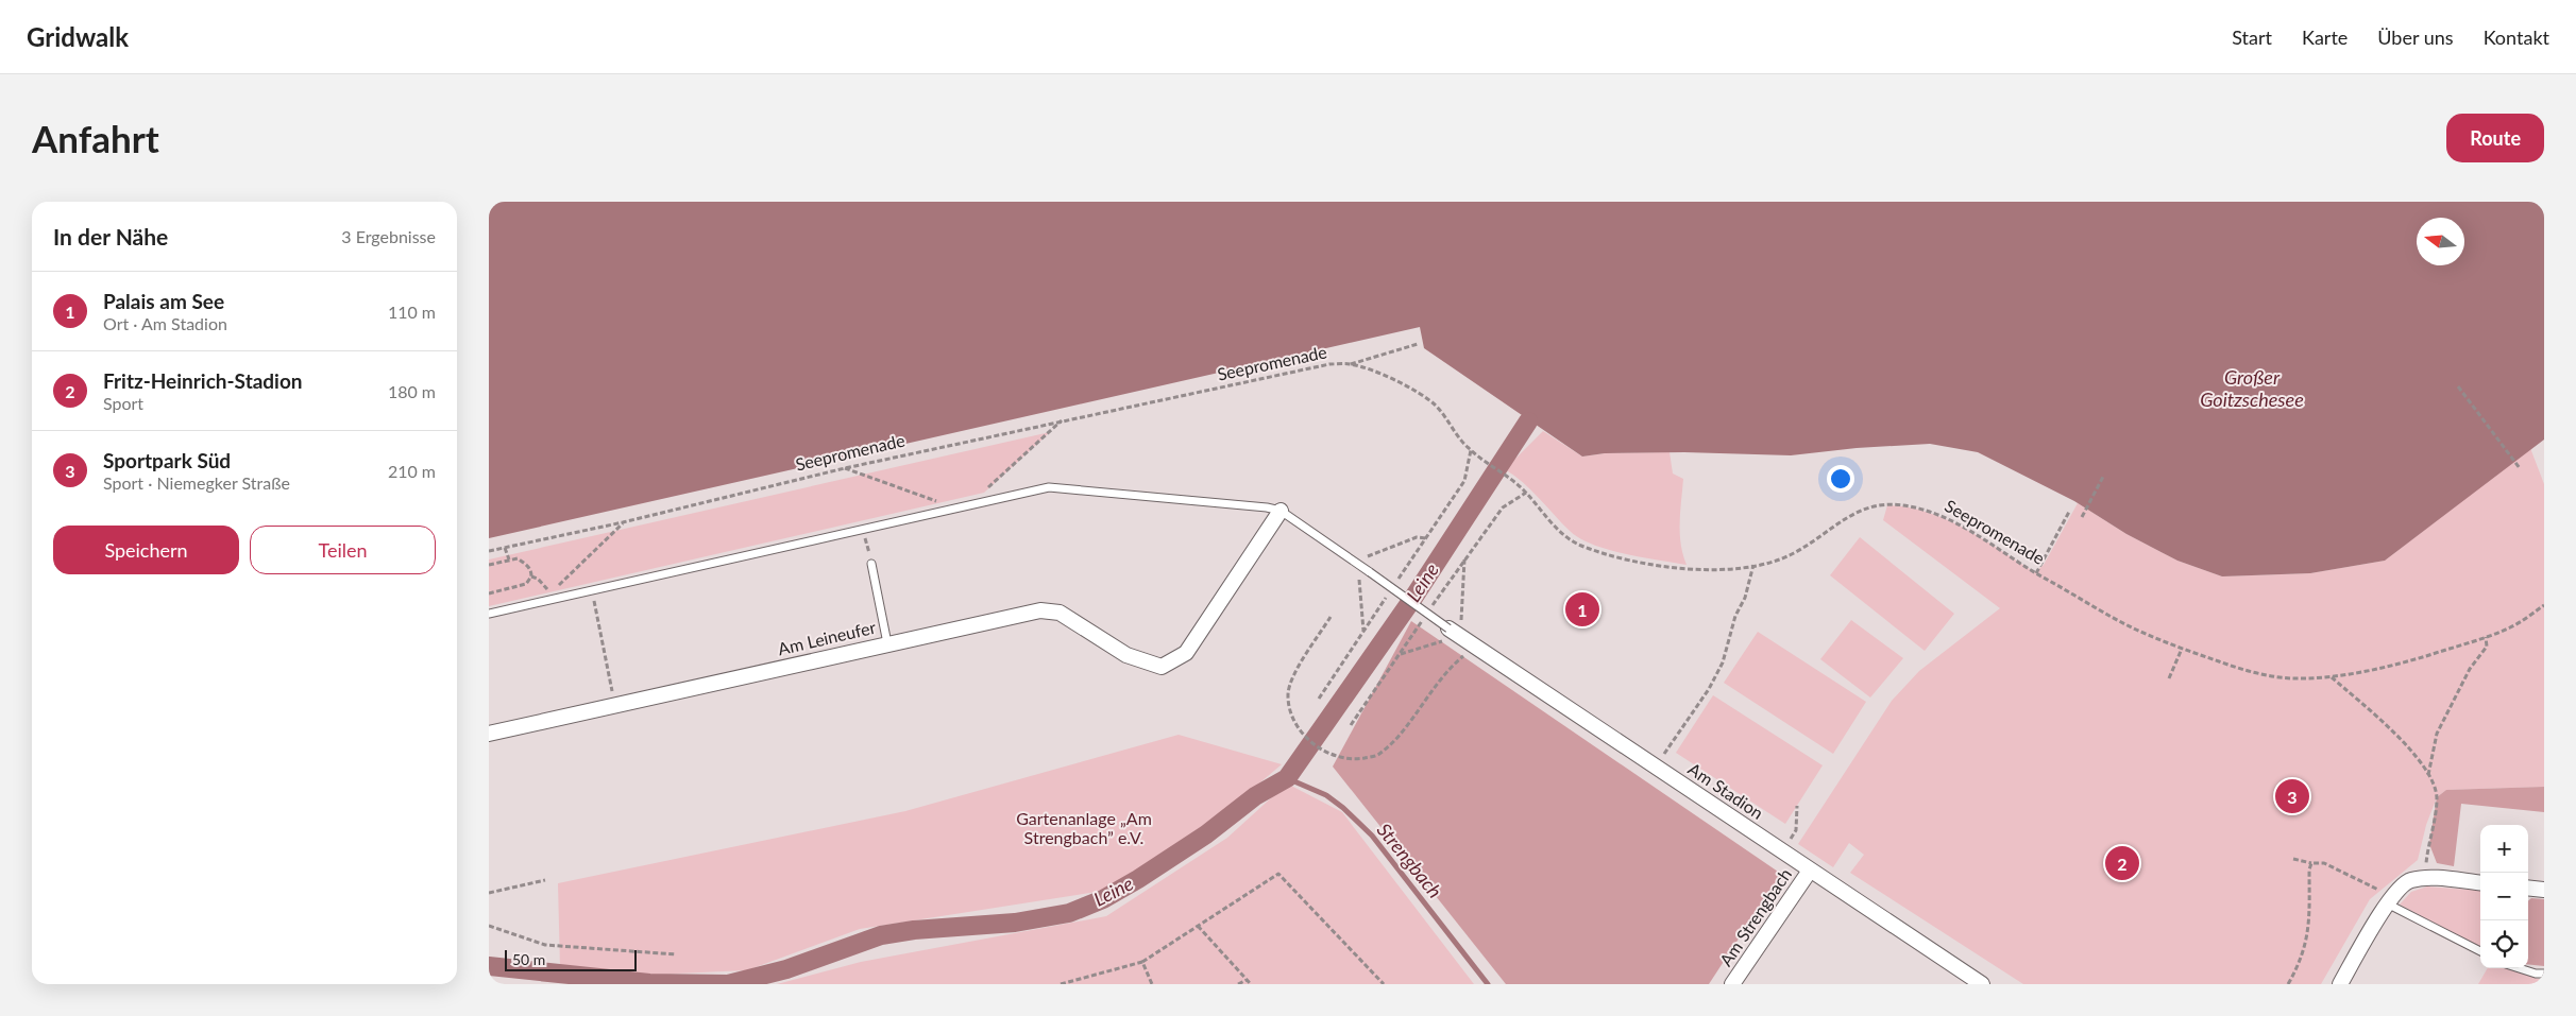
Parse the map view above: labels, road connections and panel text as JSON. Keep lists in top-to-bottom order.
{
  "streets": {
    "street": ["Am Leineufer", "Am Stadion", "Am Strengbach"],
    "path": ["Seepromenade"]
  },
  "crossings": [
    ["Am Stadion", "Am Strengbach"]
  ],
  "water": ["Großer Goitzschesee", "Leine", "Strengbach"],
  "parks": ["Gartenanlage „Am Strengbach” e.V."],
  "scale_bar": "50 m",
  "north": "left",
  "page": {
    "header": "Gridwalk",
    "nav": [
      "Start",
      "Karte",
      "Über uns",
      "Kontakt"
    ],
    "buttons": [
      "Route",
      ["Speichern", "Teilen"]
    ],
    "title": "Anfahrt",
    "heading": ["In der Nähe", "3 Ergebnisse"],
    "list": [
      {
        "mark": "1",
        "name": "Palais am See",
        "note": "Ort · Am Stadion",
        "value": "110 m"
      },
      {
        "mark": "2",
        "name": "Fritz-Heinrich-Stadion",
        "note": "Sport",
        "value": "180 m"
      },
      {
        "mark": "3",
        "name": "Sportpark Süd",
        "note": "Sport · Niemegker Straße",
        "value": "210 m"
      }
    ],
    "pins": ["1", "3", "2"],
    "map_buttons": ["+", "−"],
    "scale": "50 m"
  }
}
